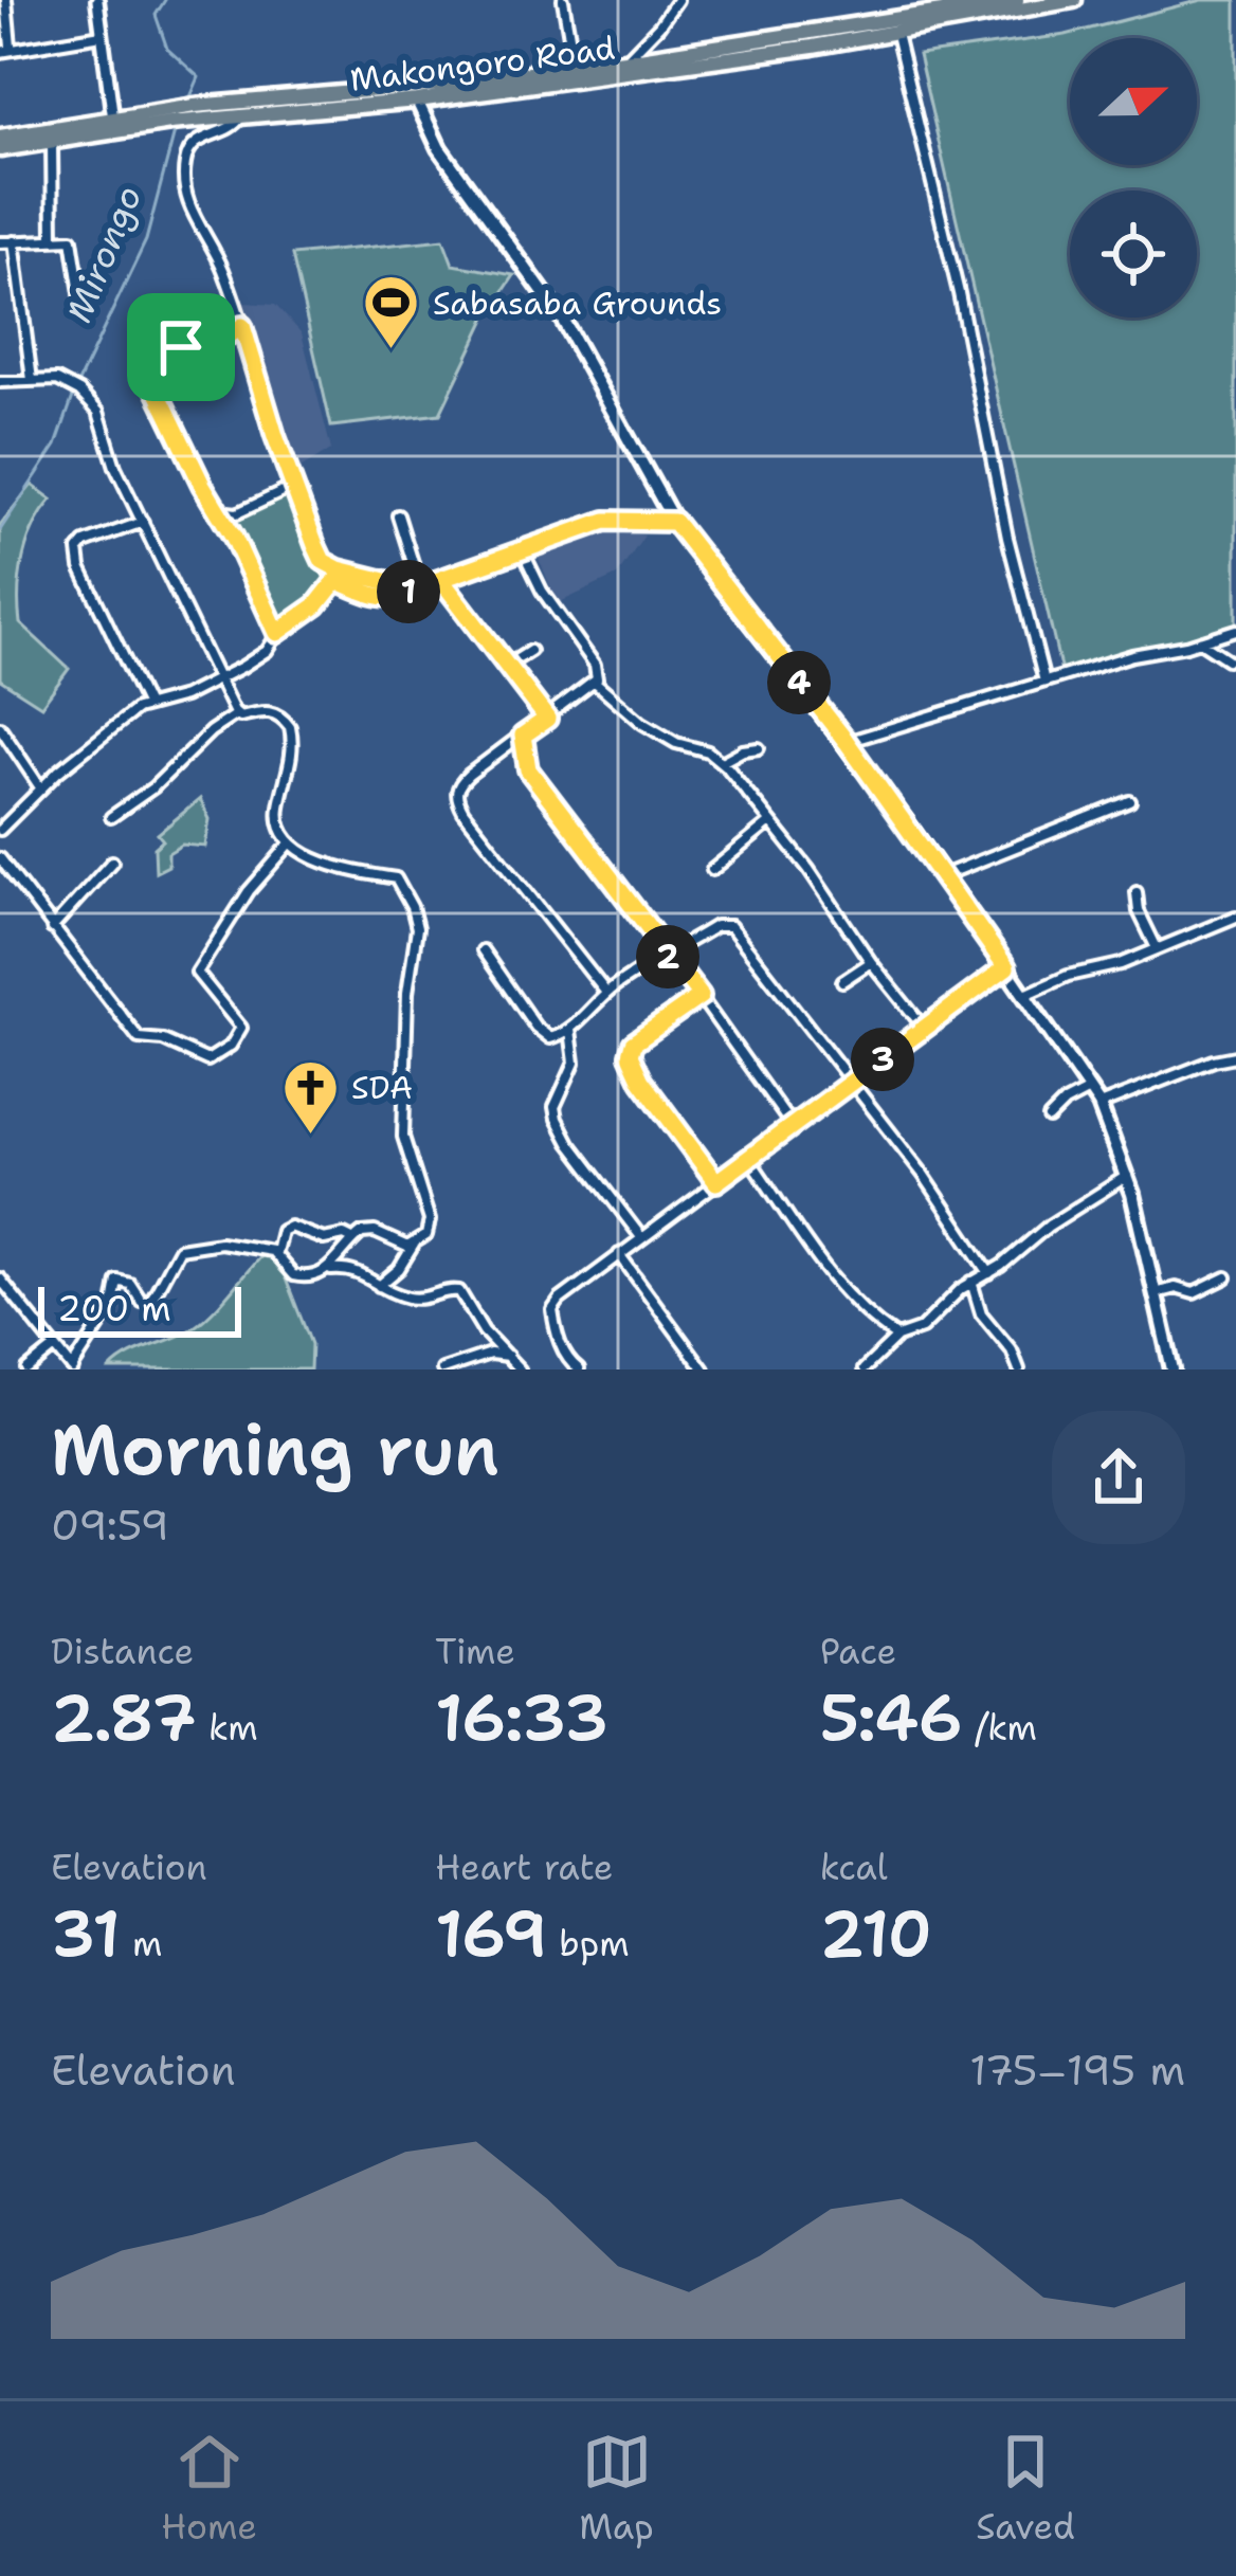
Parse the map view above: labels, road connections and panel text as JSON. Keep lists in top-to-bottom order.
{
  "streets": {
    "main road": ["Makongoro Road"]
  },
  "water": ["Mirongo"],
  "places": {
    "sports": ["Sabasaba Grounds"],
    "church": ["SDA"]
  },
  "scale_bar": "200 m",
  "north": "right",
  "page": {
    "pins": [
      "1",
      "4",
      "2",
      "3"
    ],
    "scale": "200 m",
    "heading": ["Morning run", "09:59"],
    "stats": [
      ["Distance", "2.87 km"],
      ["Time", "16:33"],
      ["Pace", "5:46 /km"],
      ["Elevation", "31 m"],
      ["Heart rate", "169 bpm"],
      ["kcal", "210"]
    ],
    "chart": ["Elevation", "175–195 m"],
    "tabs": ["Home", "Map", "Saved"]
  }
}
